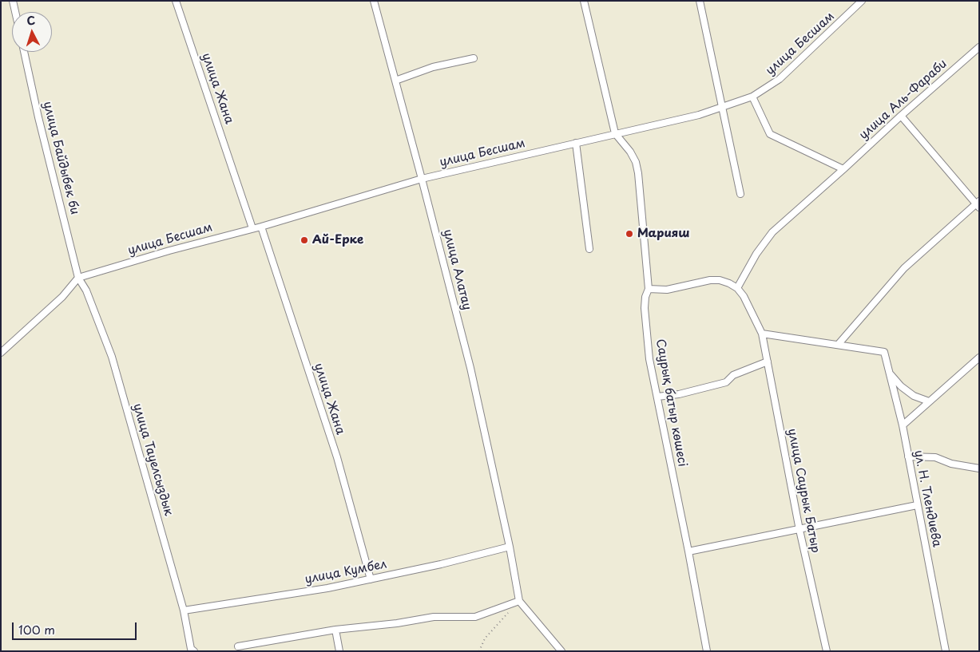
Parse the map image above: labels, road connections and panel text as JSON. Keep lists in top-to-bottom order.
{
  "streets": {
    "street": [
      "улица Бесшам",
      "улица Жана",
      "улица Аль-Фараби",
      "улица Байдыбек би",
      "улица Алатау",
      "Саурық батыр көшесі",
      "улица Тауелсыздык",
      "улица Саурык Батыр",
      "ул. Н. Тлендиева",
      "улица Кумбел"
    ]
  },
  "crossings": [
    ["улица Бесшам", "улица Жана"],
    ["улица Бесшам", "улица Байдыбек би"],
    ["улица Бесшам", "улица Алатау"],
    ["улица Бесшам", "Саурық батыр көшесі"],
    ["улица Бесшам", "улица Тауелсыздык"],
    ["улица Жана", "улица Кумбел"],
    ["улица Аль-Фараби", "улица Саурык Батыр"],
    ["улица Байдыбек би", "улица Тауелсыздык"],
    ["улица Алатау", "улица Кумбел"],
    ["улица Тауелсыздык", "улица Кумбел"]
  ],
  "places": ["Марияш", "Ай-Ерке"],
  "scale_bar": "100 m",
  "north": "top"
}
